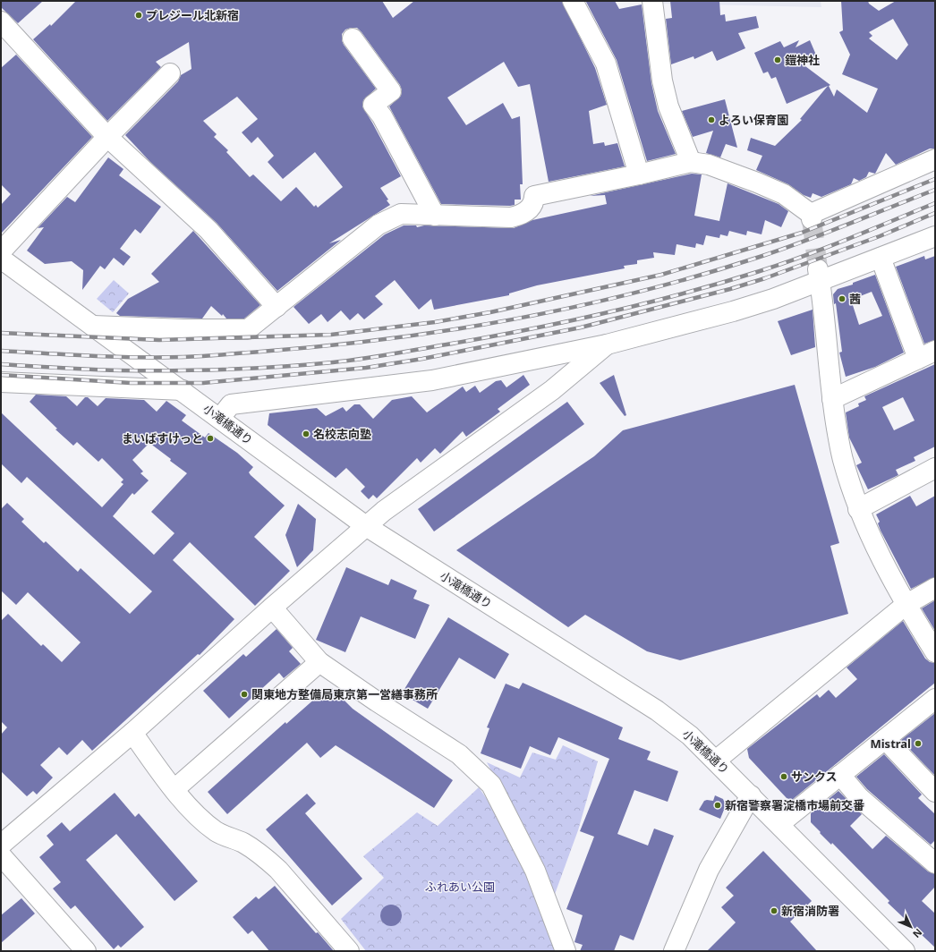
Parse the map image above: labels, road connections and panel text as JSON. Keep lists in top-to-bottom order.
{
  "streets": {
    "street": ["小滝橋通り"]
  },
  "parks": ["ふれあい公園"],
  "places": [
    "プレジール北新宿",
    "鎧神社",
    "よろい保育園",
    "茜",
    "名校志向塾",
    "まいばすけっと",
    "関東地方整備局東京第一営繕事務所",
    "Mistral",
    "サンクス",
    "新宿警察署淀橋市場前交番",
    "新宿消防署"
  ],
  "north": "bottom right"
}
